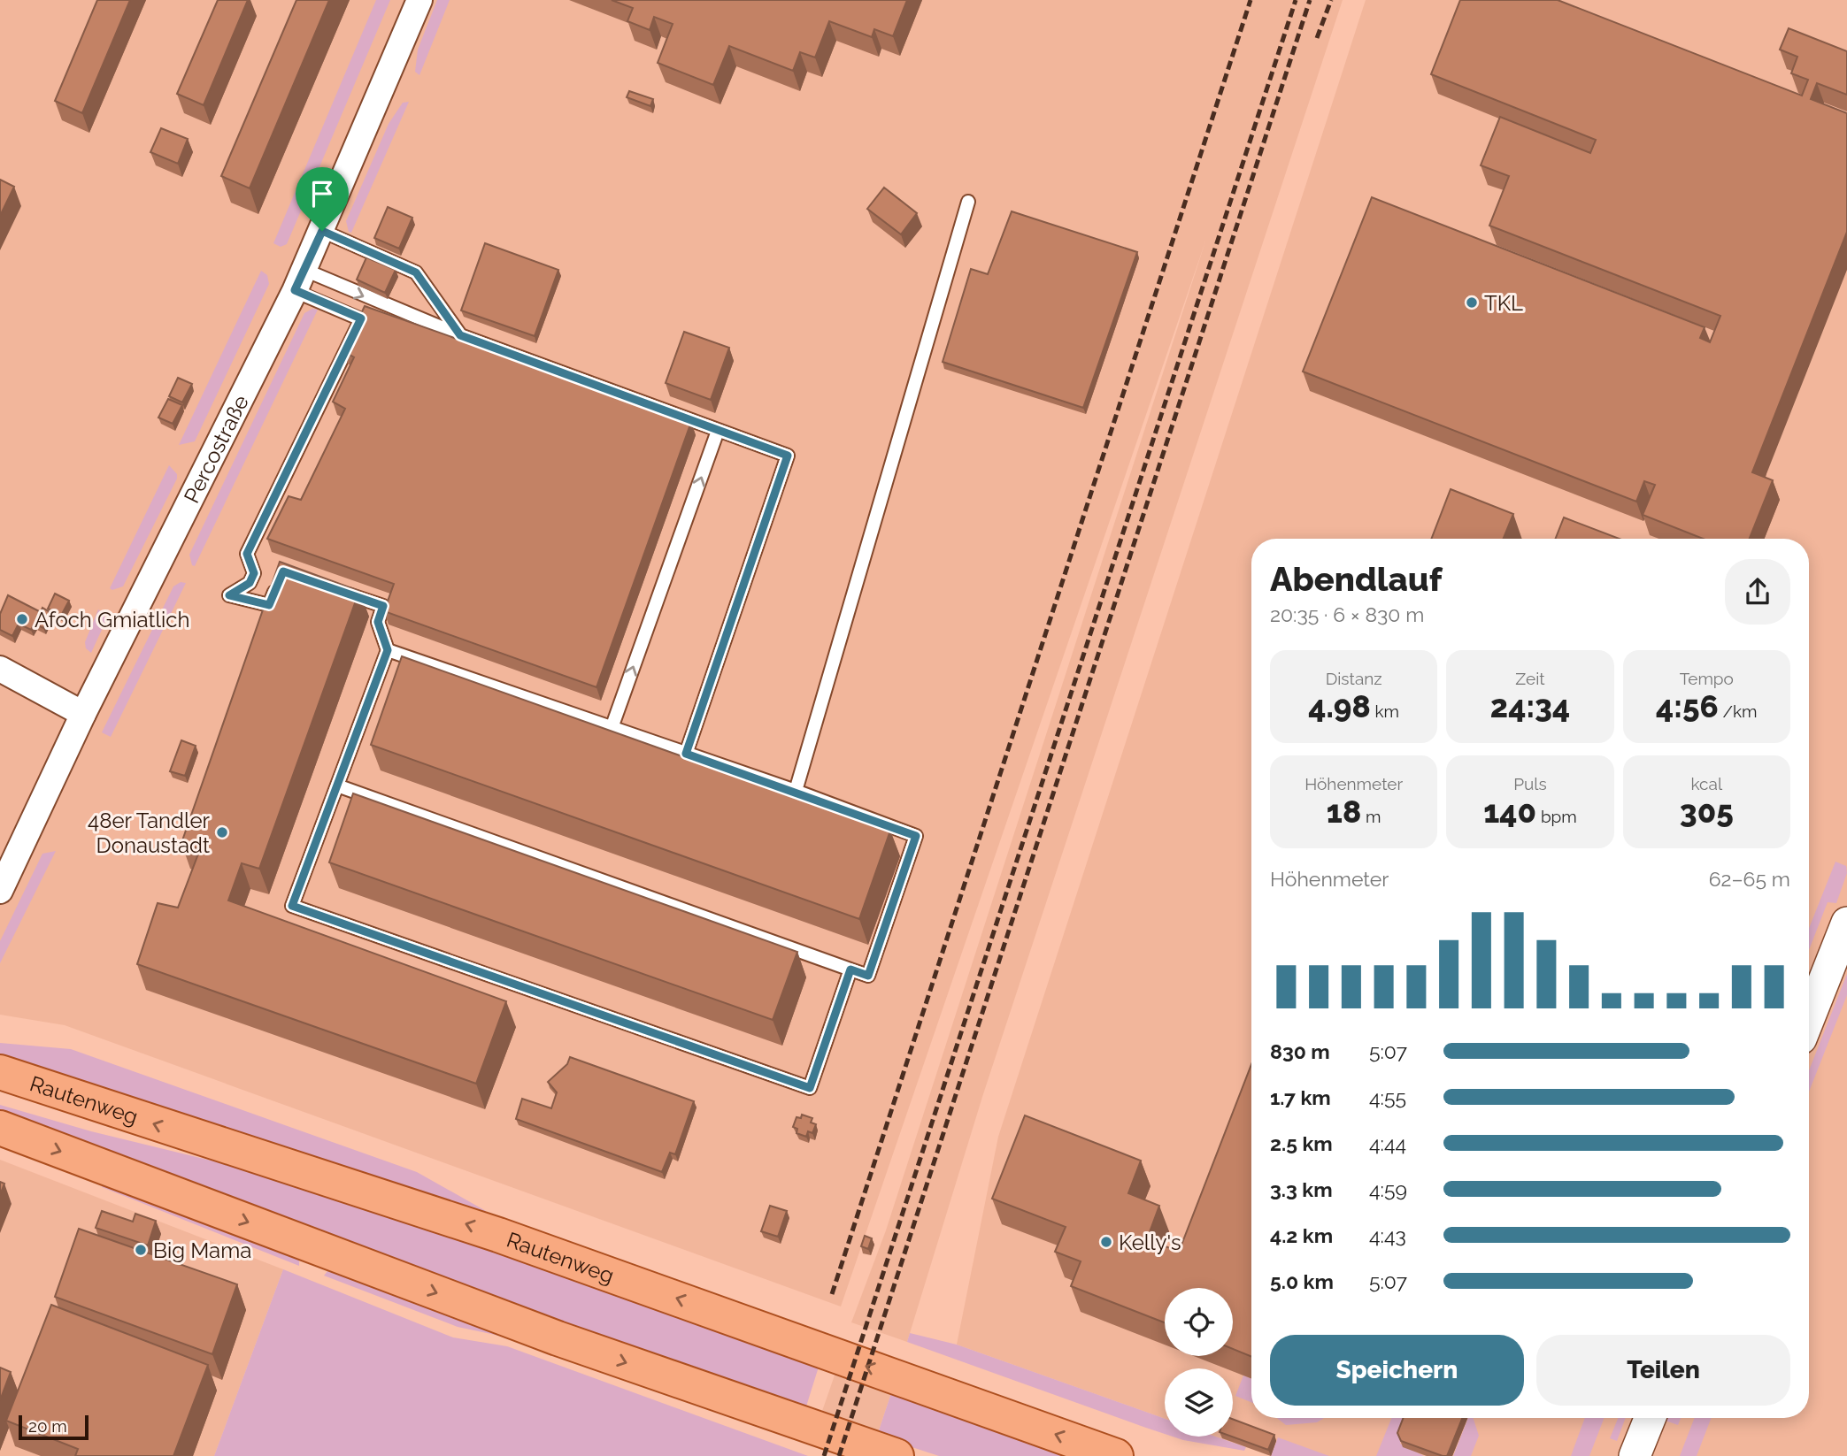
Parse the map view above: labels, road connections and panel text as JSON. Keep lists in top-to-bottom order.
{
  "streets": {
    "main road": ["Rautenweg"],
    "street": ["Percostraße"]
  },
  "places": [
    "TKL",
    "Afoch Gmiatlich",
    "48er Tandler Donaustadt",
    "Kelly's",
    "Big Mama"
  ],
  "scale_bar": "20 m",
  "page": {
    "heading": ["Abendlauf", "20:35 · 6 × 830 m"],
    "stats": [
      ["Distanz", "4.98 km"],
      ["Zeit", "24:34"],
      ["Tempo", "4:56 /km"],
      ["Höhenmeter", "18 m"],
      ["Puls", "140 bpm"],
      ["kcal", "305"]
    ],
    "chart": ["Höhenmeter", "62–65 m"],
    "list": [
      {
        "name": "830 m",
        "note": "5:07"
      },
      {
        "name": "1.7 km",
        "note": "4:55"
      },
      {
        "name": "2.5 km",
        "note": "4:44"
      },
      {
        "name": "3.3 km",
        "note": "4:59"
      },
      {
        "name": "4.2 km",
        "note": "4:43"
      },
      {
        "name": "5.0 km",
        "note": "5:07"
      }
    ],
    "buttons": ["Speichern", "Teilen"],
    "scale": "20 m"
  }
}
